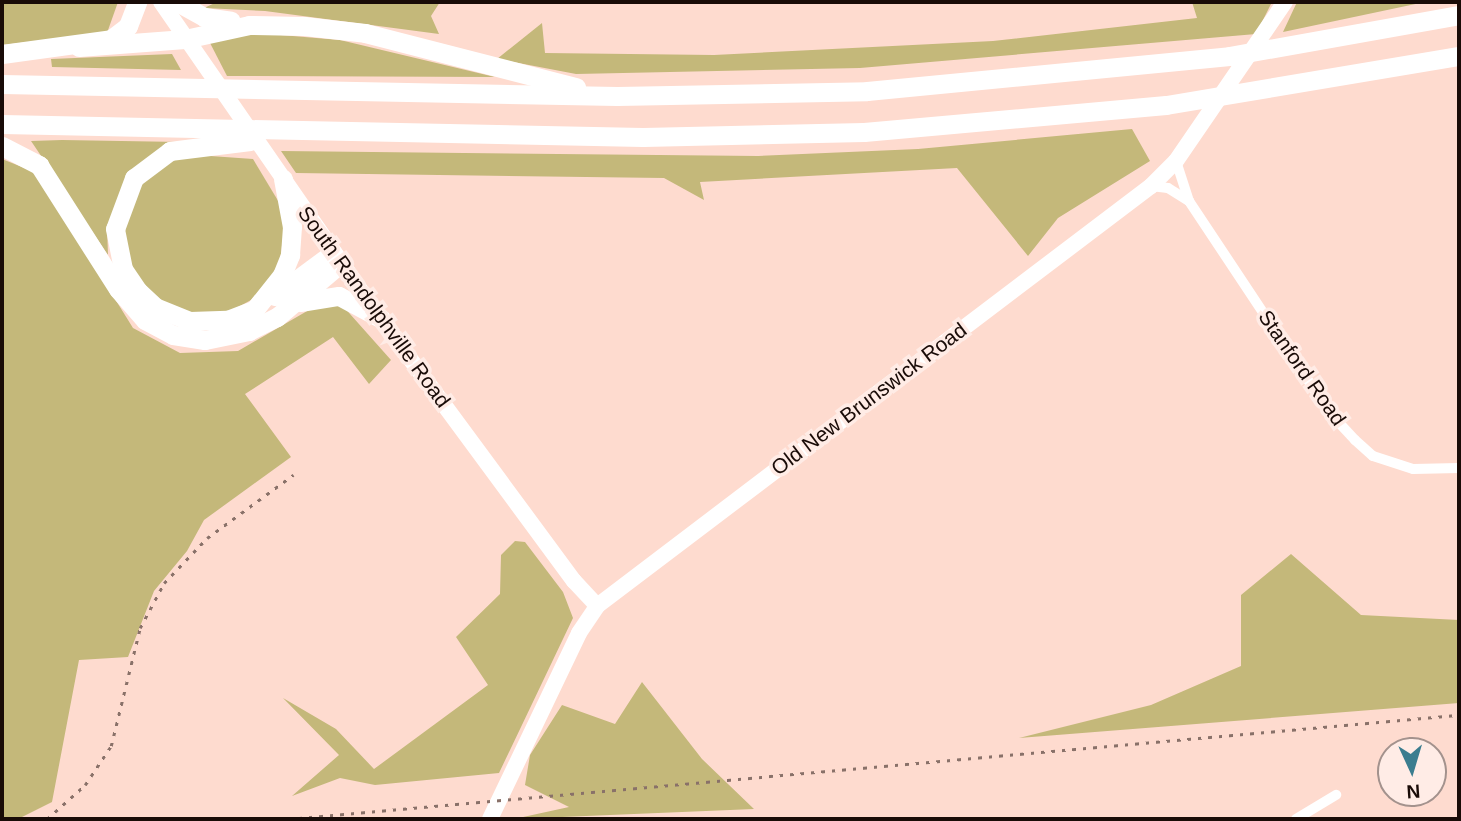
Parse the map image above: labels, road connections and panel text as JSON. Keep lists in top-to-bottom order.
{
  "streets": {
    "main road": ["South Randolphville Road", "Old New Brunswick Road"],
    "street": ["Stanford Road"]
  },
  "crossings": [
    ["South Randolphville Road", "Old New Brunswick Road"],
    ["Stanford Road", "Old New Brunswick Road"]
  ],
  "north": "bottom"
}
